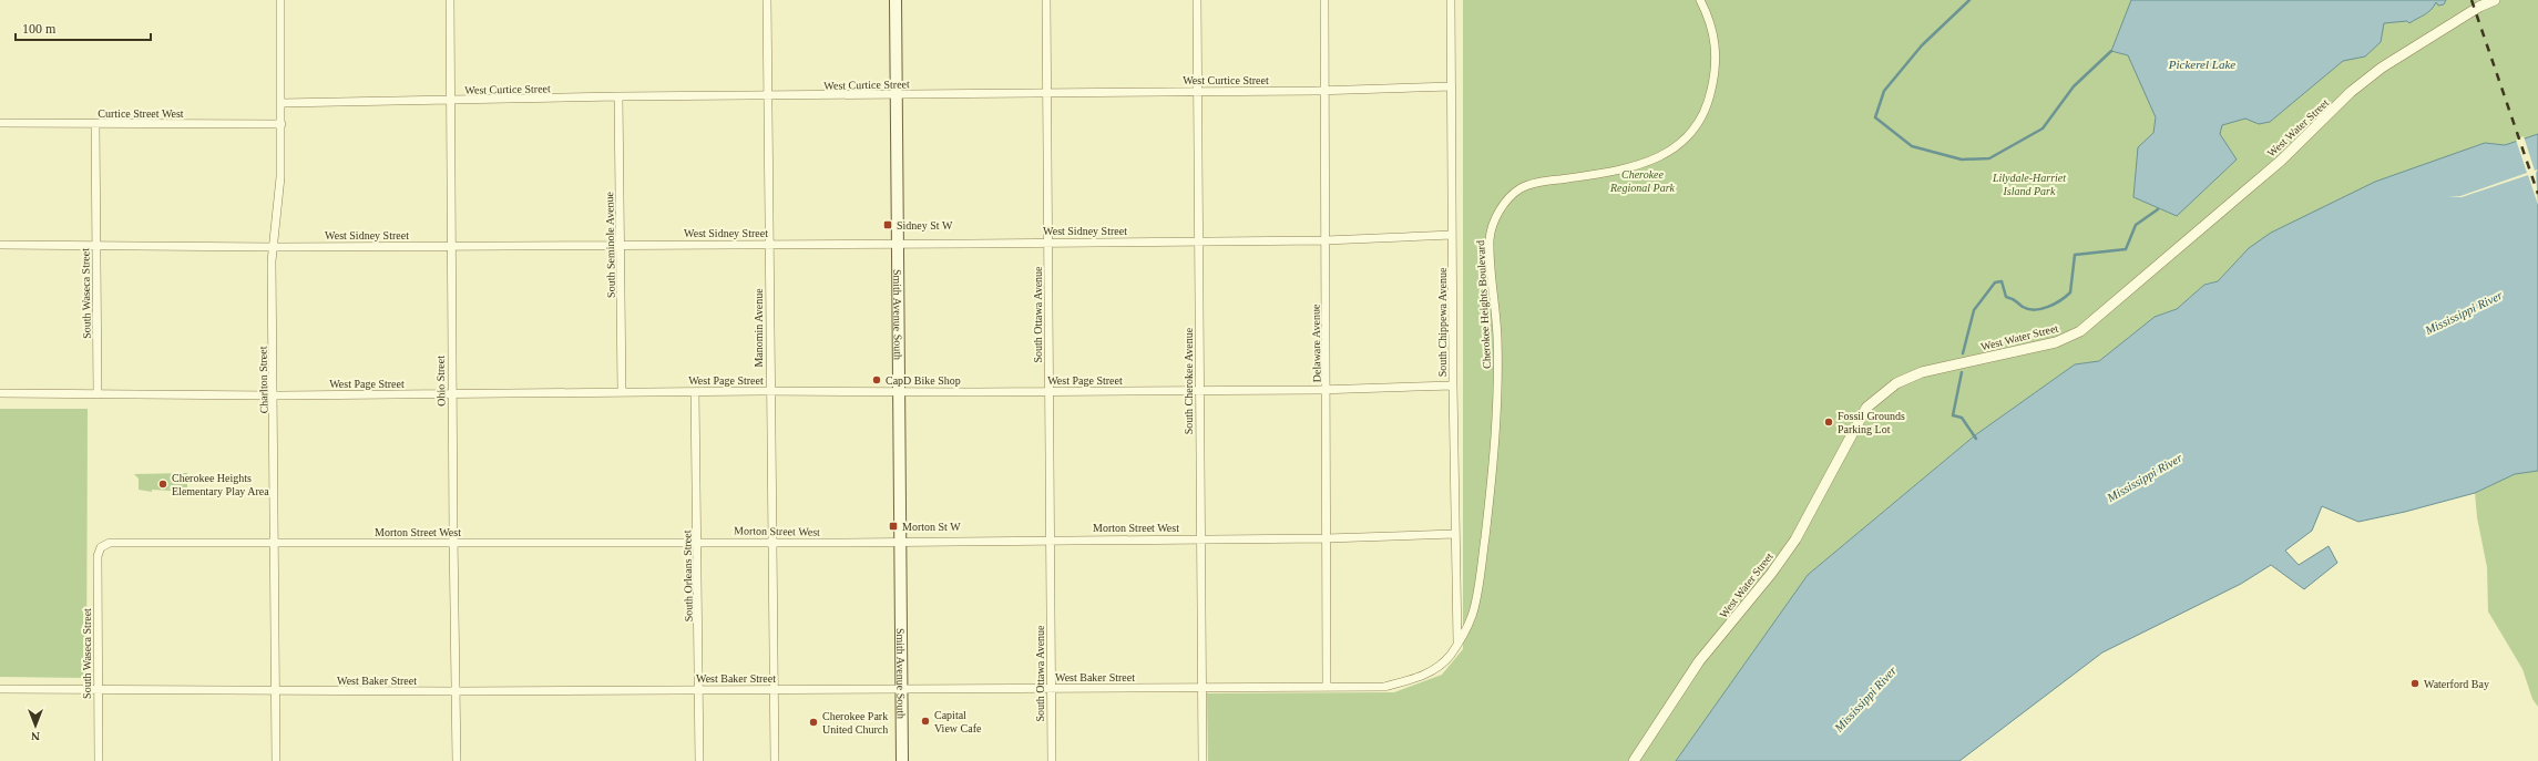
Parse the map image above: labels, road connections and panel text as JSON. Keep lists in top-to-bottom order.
{
  "streets": {
    "main road": ["Smith Avenue South"],
    "street": [
      "West Curtice Street",
      "Curtice Street West",
      "West Water Street",
      "West Sidney Street",
      "South Seminole Avenue",
      "South Waseca Street",
      "Cherokee Heights Boulevard",
      "South Ottawa Avenue",
      "South Chippewa Avenue",
      "Manomin Avenue",
      "Delaware Avenue",
      "Charlton Street",
      "West Page Street",
      "Ohio Street",
      "South Cherokee Avenue",
      "Morton Street West",
      "South Orleans Street",
      "West Baker Street"
    ]
  },
  "crossings": [
    ["West Curtice Street", "South Seminole Avenue"],
    ["West Curtice Street", "Smith Avenue South"],
    ["West Curtice Street", "South Ottawa Avenue"],
    ["West Curtice Street", "South Chippewa Avenue"],
    ["West Curtice Street", "Manomin Avenue"],
    ["West Curtice Street", "Delaware Avenue"],
    ["West Curtice Street", "Charlton Street"],
    ["West Curtice Street", "Ohio Street"],
    ["West Curtice Street", "South Cherokee Avenue"],
    ["Curtice Street West", "South Waseca Street"],
    ["Curtice Street West", "Charlton Street"],
    ["West Sidney Street", "South Seminole Avenue"],
    ["West Sidney Street", "South Waseca Street"],
    ["West Sidney Street", "Smith Avenue South"],
    ["West Sidney Street", "South Ottawa Avenue"],
    ["West Sidney Street", "South Chippewa Avenue"],
    ["West Sidney Street", "Manomin Avenue"],
    ["West Sidney Street", "Delaware Avenue"],
    ["West Sidney Street", "Charlton Street"],
    ["West Sidney Street", "Ohio Street"],
    ["West Sidney Street", "South Cherokee Avenue"],
    ["South Seminole Avenue", "West Page Street"],
    ["South Waseca Street", "West Page Street"],
    ["South Waseca Street", "Morton Street West"],
    ["South Waseca Street", "West Baker Street"],
    ["Cherokee Heights Boulevard", "South Chippewa Avenue"],
    ["Cherokee Heights Boulevard", "West Baker Street"],
    ["Smith Avenue South", "West Page Street"],
    ["Smith Avenue South", "Morton Street West"],
    ["Smith Avenue South", "West Baker Street"],
    ["South Ottawa Avenue", "West Page Street"],
    ["South Ottawa Avenue", "Morton Street West"],
    ["South Ottawa Avenue", "West Baker Street"],
    ["South Chippewa Avenue", "West Page Street"],
    ["South Chippewa Avenue", "Morton Street West"],
    ["South Chippewa Avenue", "West Baker Street"],
    ["Manomin Avenue", "West Page Street"],
    ["Manomin Avenue", "Morton Street West"],
    ["Manomin Avenue", "West Baker Street"],
    ["Delaware Avenue", "West Page Street"],
    ["Delaware Avenue", "Morton Street West"],
    ["Delaware Avenue", "West Baker Street"],
    ["Charlton Street", "West Page Street"],
    ["Charlton Street", "Morton Street West"],
    ["Charlton Street", "West Baker Street"],
    ["West Page Street", "Ohio Street"],
    ["West Page Street", "South Cherokee Avenue"],
    ["West Page Street", "South Orleans Street"],
    ["Ohio Street", "Morton Street West"],
    ["Ohio Street", "West Baker Street"],
    ["South Cherokee Avenue", "Morton Street West"],
    ["South Cherokee Avenue", "West Baker Street"],
    ["Morton Street West", "South Orleans Street"],
    ["South Orleans Street", "West Baker Street"]
  ],
  "water": ["Pickerel Lake", "Mississippi River"],
  "parks": ["Cherokee Regional Park", "Lilydale-Harriet Island Park"],
  "places": {
    "transit": ["Sidney St W", "Morton St W"],
    "other": [
      "CapD Bike Shop",
      "Fossil Grounds Parking Lot",
      "Cherokee Heights Elementary Play Area",
      "Waterford Bay",
      "Capital View Cafe",
      "Cherokee Park United Church"
    ]
  },
  "scale_bar": "100 m",
  "north": "bottom"
}
